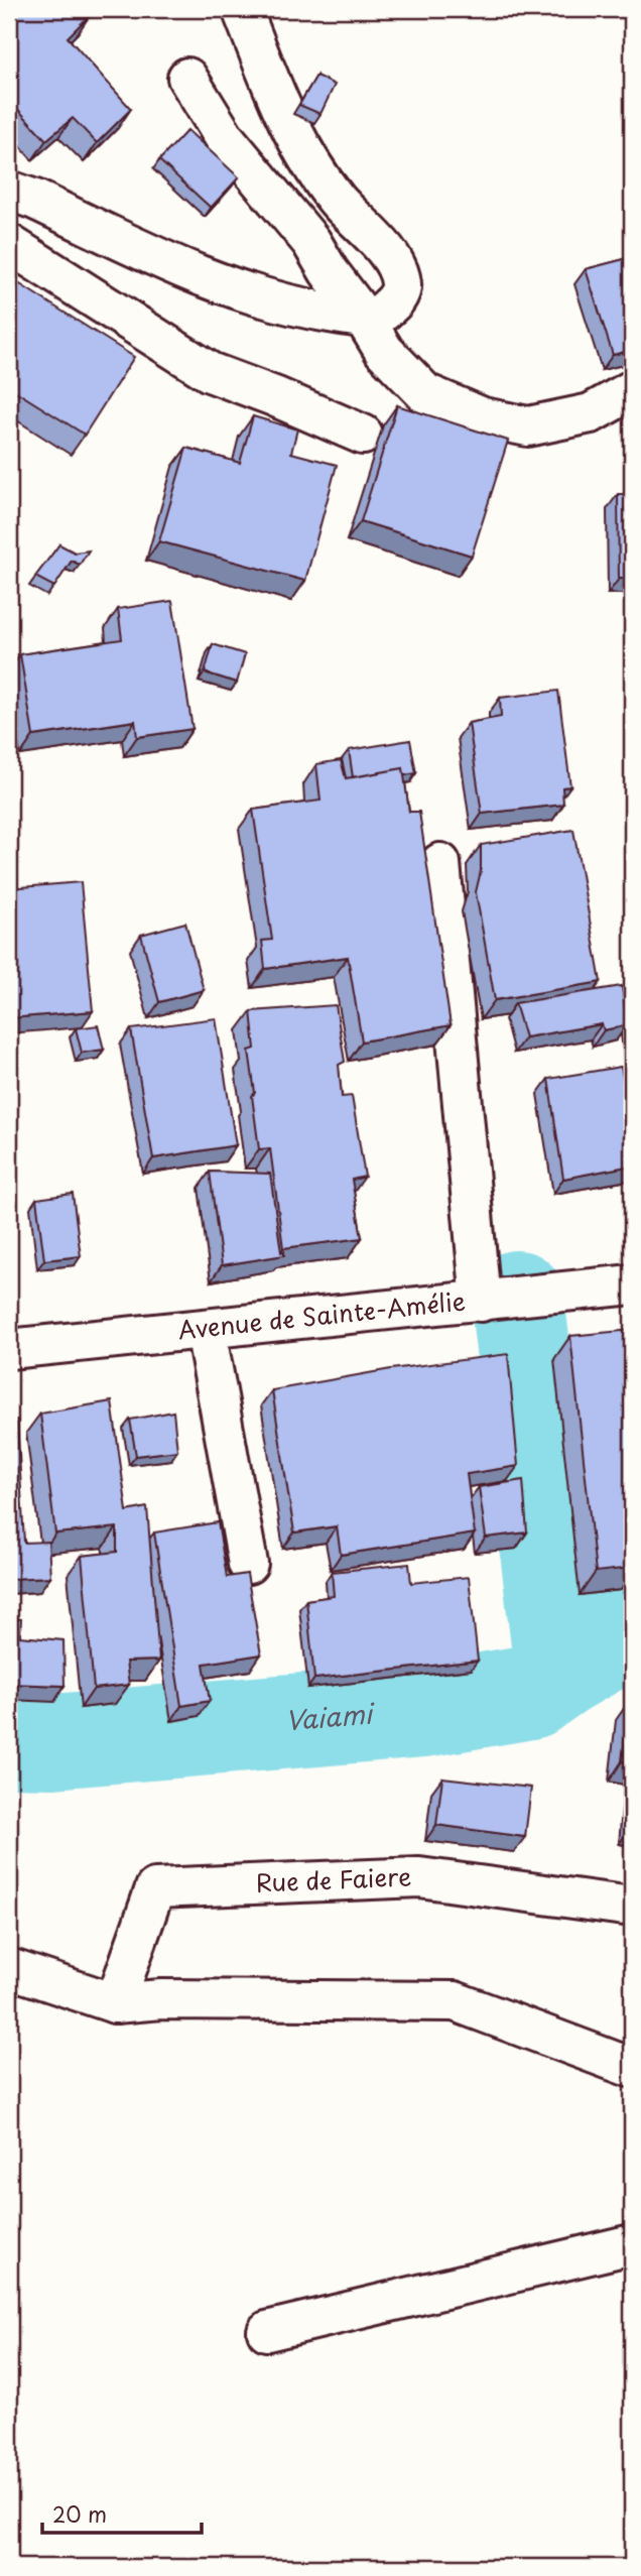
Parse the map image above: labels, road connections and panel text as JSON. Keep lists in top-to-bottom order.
{
  "streets": {
    "street": ["Avenue de Sainte-Amélie", "Rue de Faiere"]
  },
  "water": ["Vaiami"],
  "scale_bar": "20 m"
}
